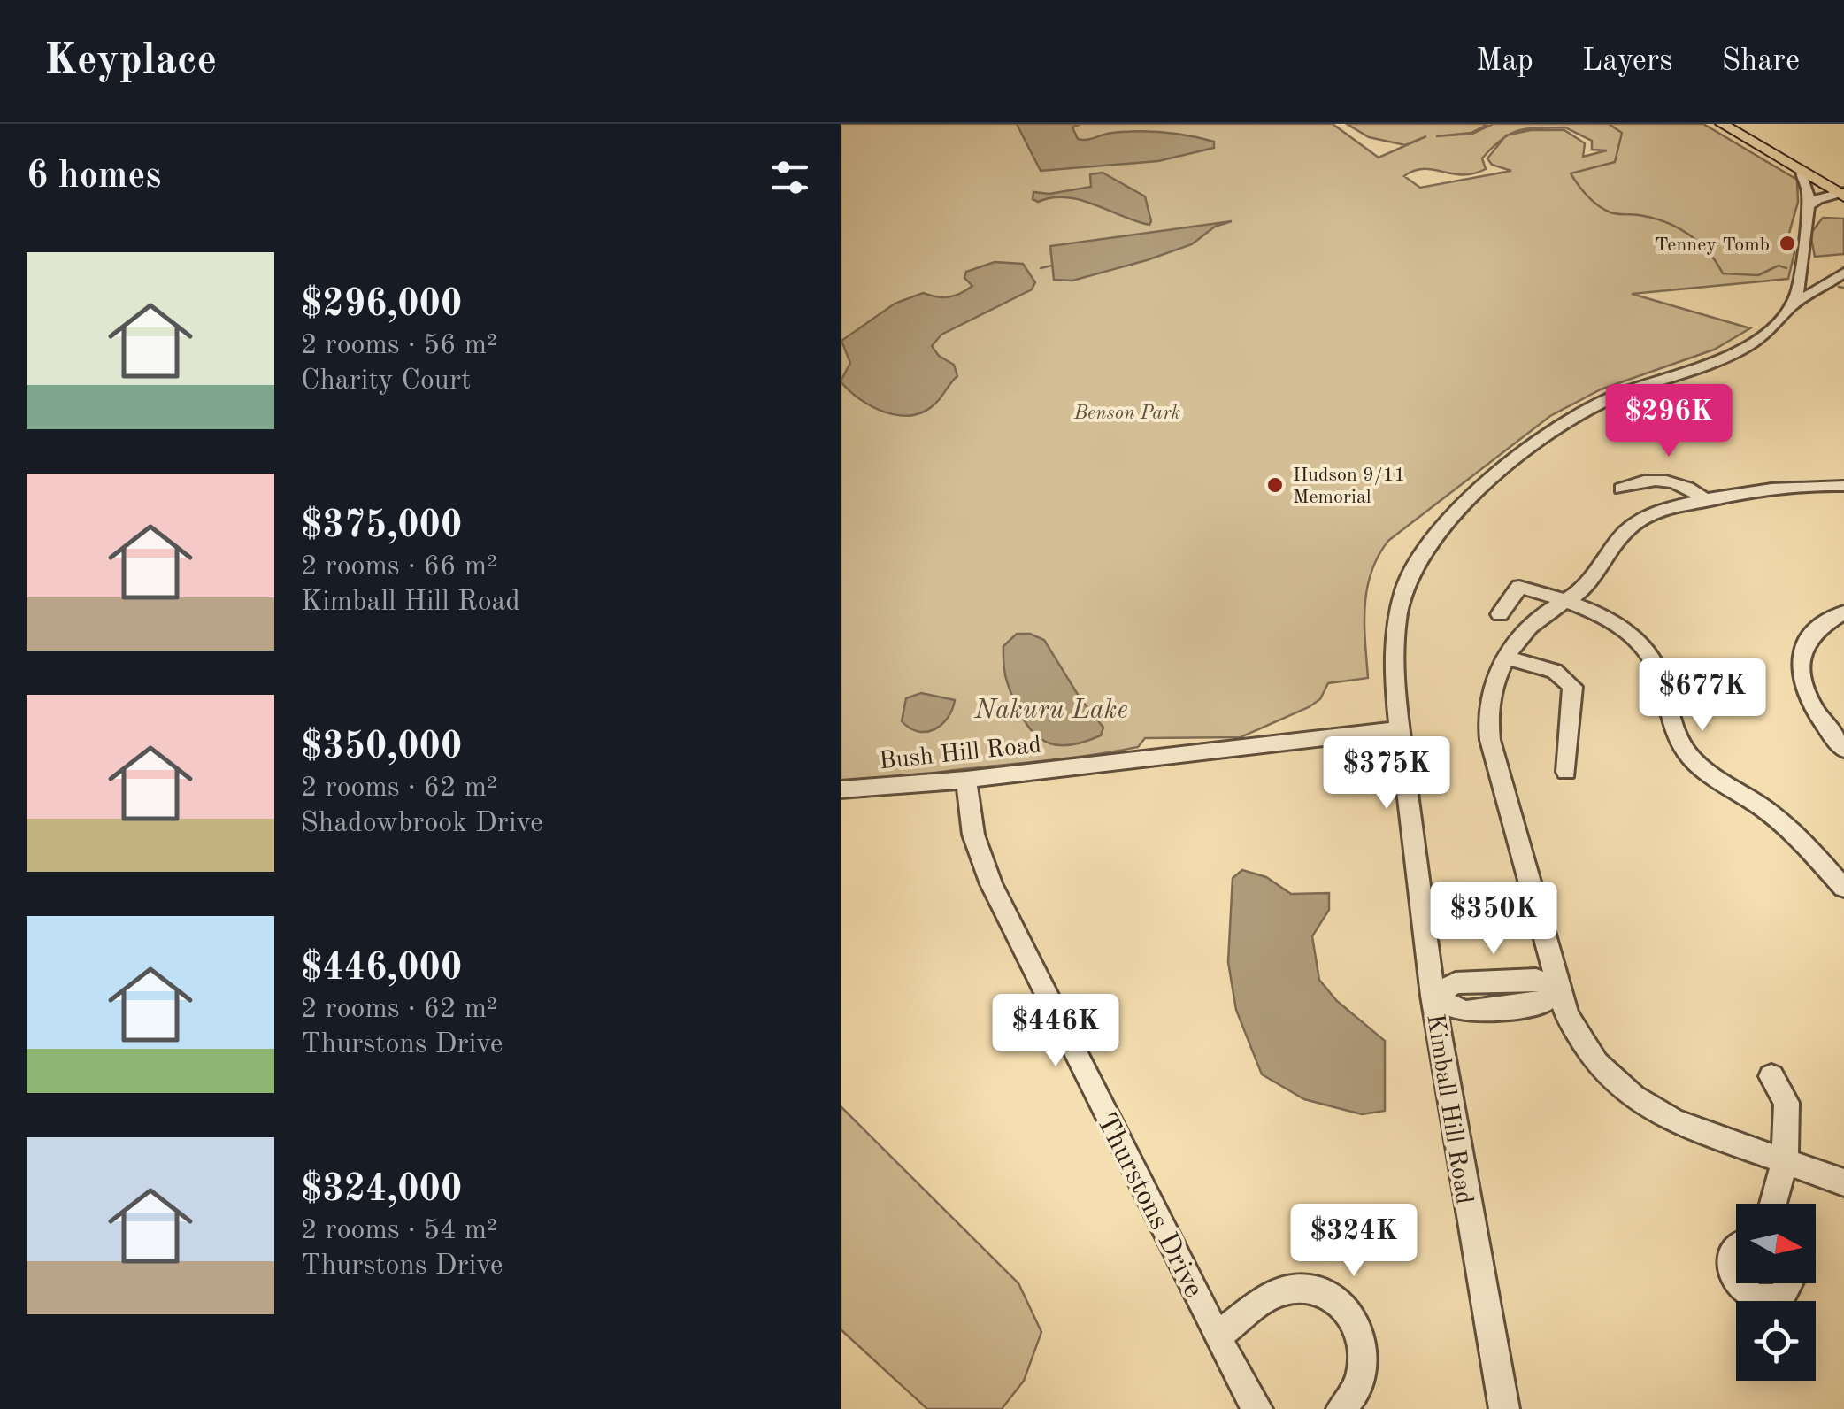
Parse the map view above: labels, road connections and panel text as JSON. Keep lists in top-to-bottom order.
{
  "streets": {
    "street": ["Bush Hill Road", "Kimball Hill Road", "Thurstons Drive"]
  },
  "crossings": [
    ["Bush Hill Road", "Kimball Hill Road"],
    ["Bush Hill Road", "Thurstons Drive"]
  ],
  "water": ["Nakuru Lake"],
  "parks": ["Benson Park"],
  "places": ["Tenney Tomb", "Hudson 9/11 Memorial"],
  "north": "right",
  "page": {
    "header": "Keyplace",
    "nav": ["Map", "Layers", "Share"],
    "heading": "6 homes",
    "list": [
      {
        "name": "$296,000",
        "note": "2 rooms · 56 m² · Charity Court"
      },
      {
        "name": "$375,000",
        "note": "2 rooms · 66 m² · Kimball Hill Road"
      },
      {
        "name": "$350,000",
        "note": "2 rooms · 62 m² · Shadowbrook Drive"
      },
      {
        "name": "$446,000",
        "note": "2 rooms · 62 m² · Thurstons Drive"
      },
      {
        "name": "$324,000",
        "note": "2 rooms · 54 m² · Thurstons Drive"
      }
    ],
    "price": [
      "$296K",
      "$677K",
      "$375K",
      "$350K",
      "$446K",
      "$324K"
    ]
  }
}
